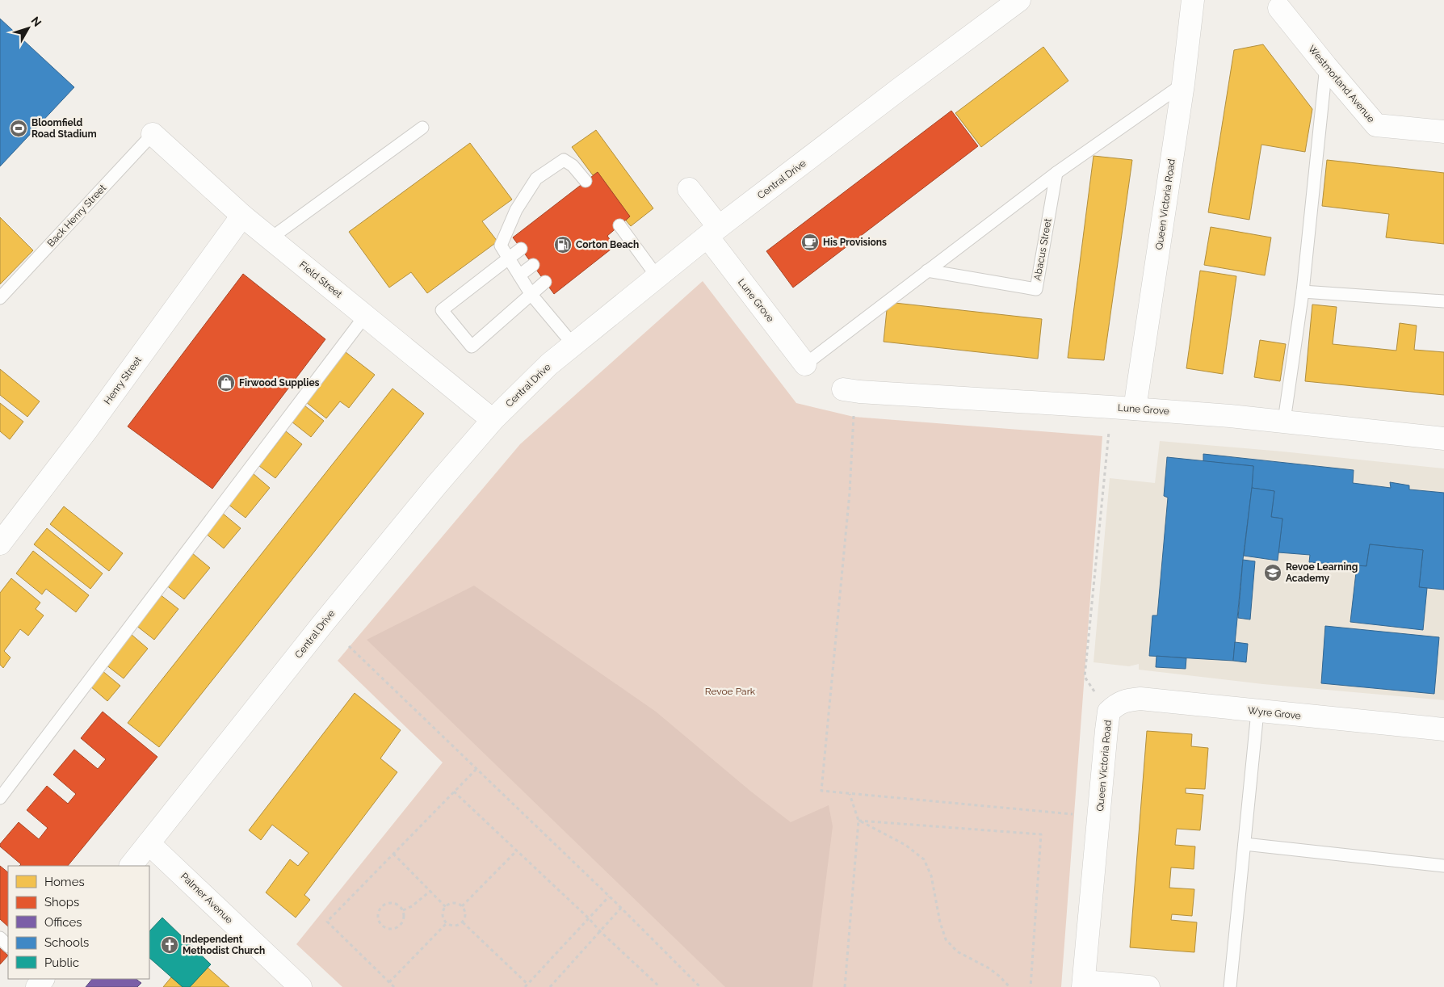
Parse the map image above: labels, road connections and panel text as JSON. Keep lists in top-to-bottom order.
{
  "streets": {
    "street": [
      "Westmorland Avenue",
      "Central Drive",
      "Queen Victoria Road",
      "Field Street",
      "Lune Grove",
      "Henry Street",
      "Wyre Grove",
      "Palmer Avenue"
    ],
    "lane": ["Back Henry Street", "Abacus Street"]
  },
  "crossings": [
    ["Central Drive", "Field Street"],
    ["Central Drive", "Lune Grove"],
    ["Central Drive", "Palmer Avenue"],
    ["Queen Victoria Road", "Lune Grove"],
    ["Queen Victoria Road", "Wyre Grove"],
    ["Back Henry Street", "Field Street"],
    ["Field Street", "Henry Street"]
  ],
  "parks": ["Revoe Park"],
  "places": {
    "sports": ["Bloomfield Road Stadium"],
    "cafe": ["His Provisions"],
    "fuel station": ["Corton Beach"],
    "shop": ["Firwood Supplies"],
    "school or university": ["Revoe Learning Academy"],
    "church": ["Independent Methodist Church"]
  },
  "legend": [
    "Homes",
    "Shops",
    "Offices",
    "Schools",
    "Public"
  ],
  "north": "top right"
}
